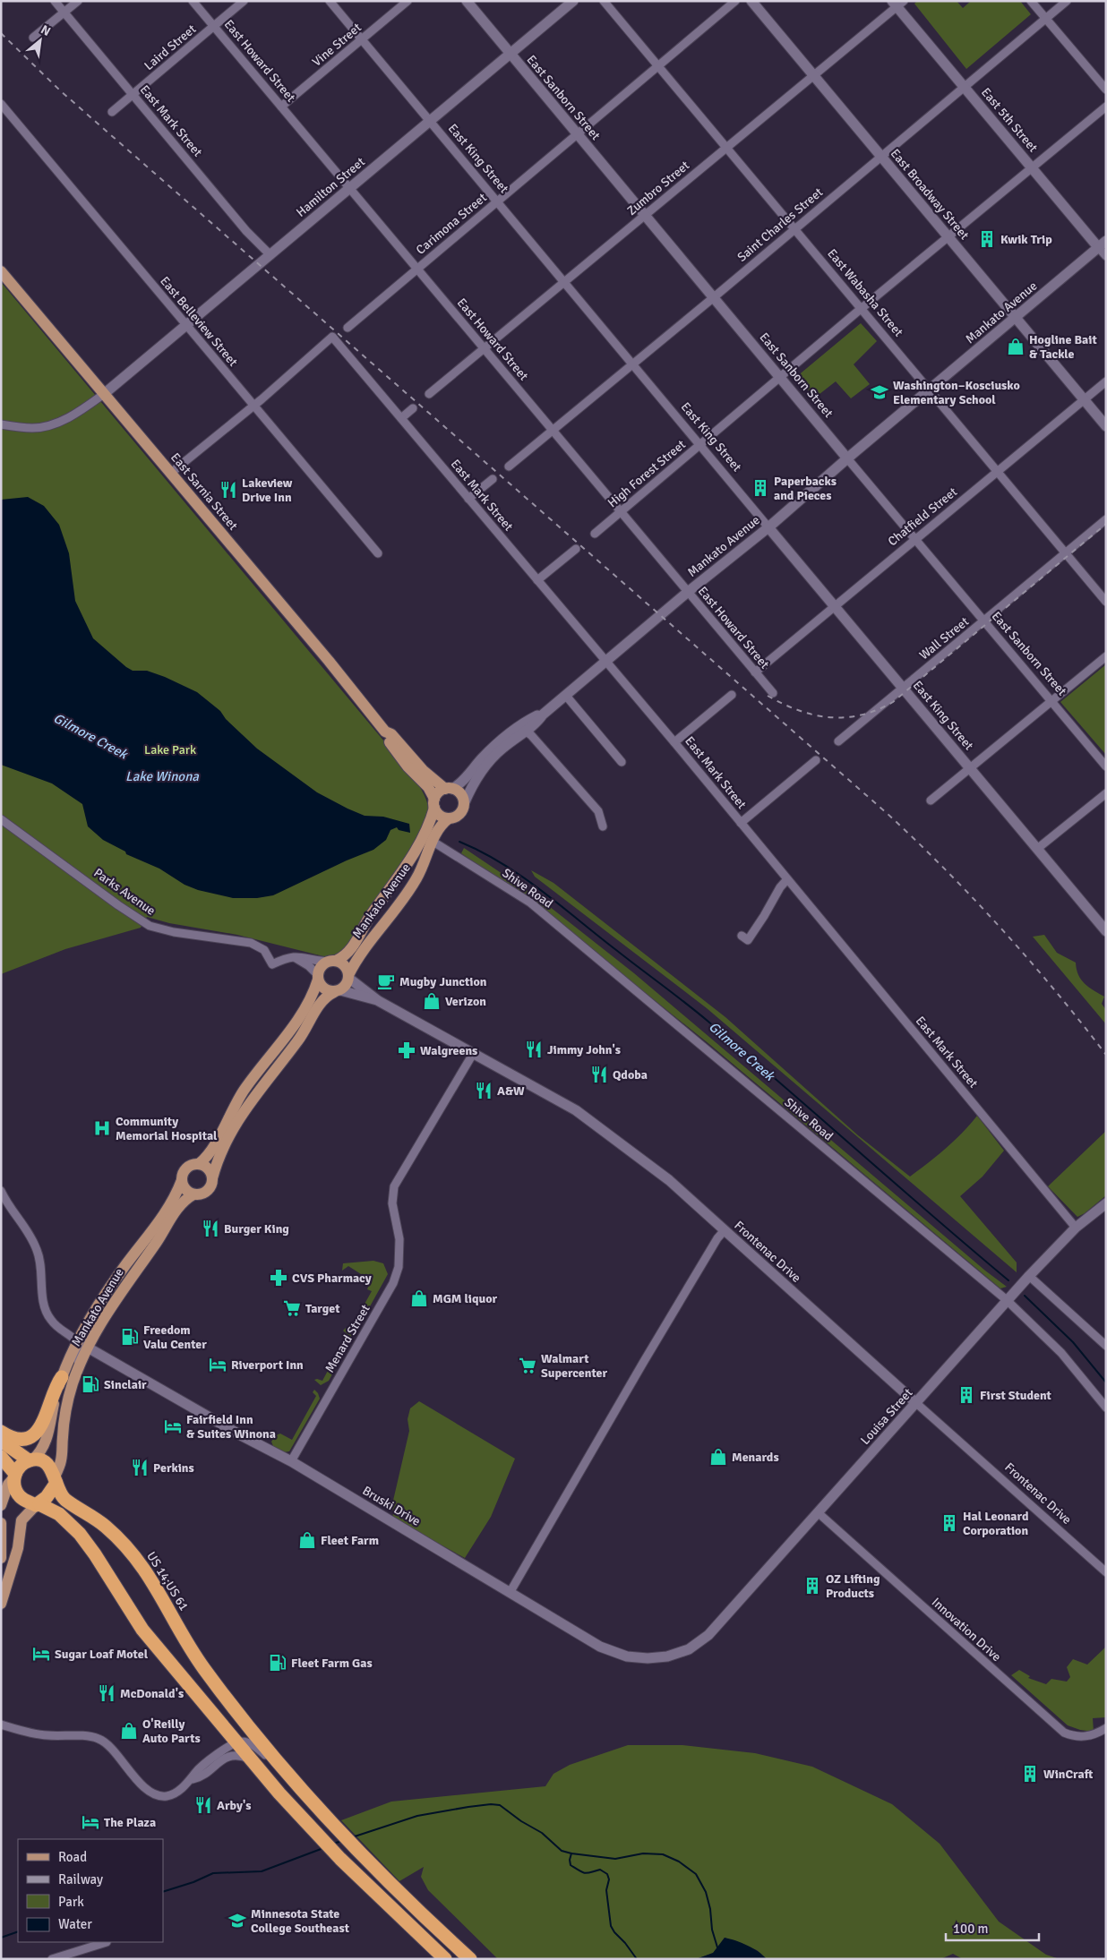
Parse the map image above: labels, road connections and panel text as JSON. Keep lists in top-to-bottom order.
{
  "streets": {
    "highway": ["US 14;US 61"],
    "main road": ["Mankato Avenue", "East Sarnia Street"],
    "street": [
      "Vine Street",
      "Laird Street",
      "East Howard Street",
      "East Sanborn Street",
      "East 5th Street",
      "East Mark Street",
      "East King Street",
      "Hamilton Street",
      "Zumbro Street",
      "East Broadway Street",
      "Carimona Street",
      "Saint Charles Street",
      "East Wabasha Street",
      "East Belleview Street",
      "High Forest Street",
      "Chatfield Street",
      "Wall Street",
      "Shive Road",
      "Parks Avenue",
      "Frontenac Drive",
      "Menard Street",
      "Louisa Street",
      "Bruski Drive",
      "Innovation Drive"
    ]
  },
  "crossings": [
    ["Vine Street", "East Howard Street"],
    ["Vine Street", "East King Street"],
    ["Laird Street", "East Howard Street"],
    ["Laird Street", "East Mark Street"],
    ["East Howard Street", "Hamilton Street"],
    ["East Howard Street", "Zumbro Street"],
    ["East Howard Street", "Carimona Street"],
    ["East Howard Street", "Saint Charles Street"],
    ["East Howard Street", "Mankato Avenue"],
    ["East Howard Street", "High Forest Street"],
    ["East Howard Street", "Chatfield Street"],
    ["East Sanborn Street", "Hamilton Street"],
    ["East Sanborn Street", "Zumbro Street"],
    ["East Sanborn Street", "Carimona Street"],
    ["East Sanborn Street", "Saint Charles Street"],
    ["East Sanborn Street", "Mankato Avenue"],
    ["East Sanborn Street", "High Forest Street"],
    ["East Sanborn Street", "Chatfield Street"],
    ["East Sanborn Street", "Wall Street"],
    ["East 5th Street", "Zumbro Street"],
    ["East 5th Street", "Saint Charles Street"],
    ["East 5th Street", "Mankato Avenue"],
    ["East 5th Street", "High Forest Street"],
    ["East Mark Street", "Hamilton Street"],
    ["East Mark Street", "Mankato Avenue"],
    ["East Mark Street", "East Belleview Street"],
    ["East Mark Street", "Louisa Street"],
    ["East King Street", "Hamilton Street"],
    ["East King Street", "Zumbro Street"],
    ["East King Street", "Carimona Street"],
    ["East King Street", "Saint Charles Street"],
    ["East King Street", "Mankato Avenue"],
    ["East King Street", "High Forest Street"],
    ["East King Street", "Chatfield Street"],
    ["East King Street", "Wall Street"],
    ["Hamilton Street", "East Belleview Street"],
    ["Hamilton Street", "East Sarnia Street"],
    ["Zumbro Street", "East Broadway Street"],
    ["Zumbro Street", "East Wabasha Street"],
    ["East Broadway Street", "Saint Charles Street"],
    ["East Broadway Street", "Mankato Avenue"],
    ["East Broadway Street", "High Forest Street"],
    ["East Broadway Street", "Chatfield Street"],
    ["Carimona Street", "East Wabasha Street"],
    ["Saint Charles Street", "East Wabasha Street"],
    ["East Wabasha Street", "Mankato Avenue"],
    ["East Wabasha Street", "High Forest Street"],
    ["East Wabasha Street", "Chatfield Street"],
    ["East Wabasha Street", "Wall Street"],
    ["Mankato Avenue", "East Sarnia Street"],
    ["Mankato Avenue", "Shive Road"],
    ["Mankato Avenue", "Parks Avenue"],
    ["Mankato Avenue", "Frontenac Drive"],
    ["Mankato Avenue", "Bruski Drive"],
    ["Mankato Avenue", "US 14;US 61"],
    ["Shive Road", "Louisa Street"],
    ["Parks Avenue", "Frontenac Drive"],
    ["Frontenac Drive", "Menard Street"],
    ["Frontenac Drive", "Louisa Street"],
    ["Menard Street", "Bruski Drive"],
    ["Louisa Street", "Bruski Drive"],
    ["Louisa Street", "Innovation Drive"]
  ],
  "water": ["Gilmore Creek", "Lake Winona"],
  "parks": ["Lake Park"],
  "places": {
    "building": [
      "Kwik Trip",
      "Paperbacks and Pieces",
      "First Student",
      "Hal Leonard Corporation",
      "OZ Lifting Products",
      "WinCraft"
    ],
    "shop": [
      "Hogline Bait & Tackle",
      "Verizon",
      "MGM liquor",
      "Menards",
      "Fleet Farm",
      "O'Reilly Auto Parts"
    ],
    "school or university": ["Washington–Kosciusko Elementary School", "Minnesota State College Southeast"],
    "restaurant": [
      "Lakeview Drive Inn",
      "Jimmy John's",
      "Qdoba",
      "A&W",
      "Burger King",
      "Perkins",
      "McDonald's",
      "Arby's"
    ],
    "cafe": ["Mugby Junction"],
    "pharmacy": ["Walgreens", "CVS Pharmacy"],
    "hospital": ["Community Memorial Hospital"],
    "supermarket": ["Target", "Walmart Supercenter"],
    "fuel station": ["Freedom Valu Center", "Sinclair", "Fleet Farm Gas"],
    "hotel": [
      "Riverport Inn",
      "Fairfield Inn & Suites Winona",
      "Sugar Loaf Motel",
      "The Plaza"
    ]
  },
  "legend": [
    "Road",
    "Railway",
    "Park",
    "Water"
  ],
  "scale_bar": "100 m",
  "north": "top right"
}
